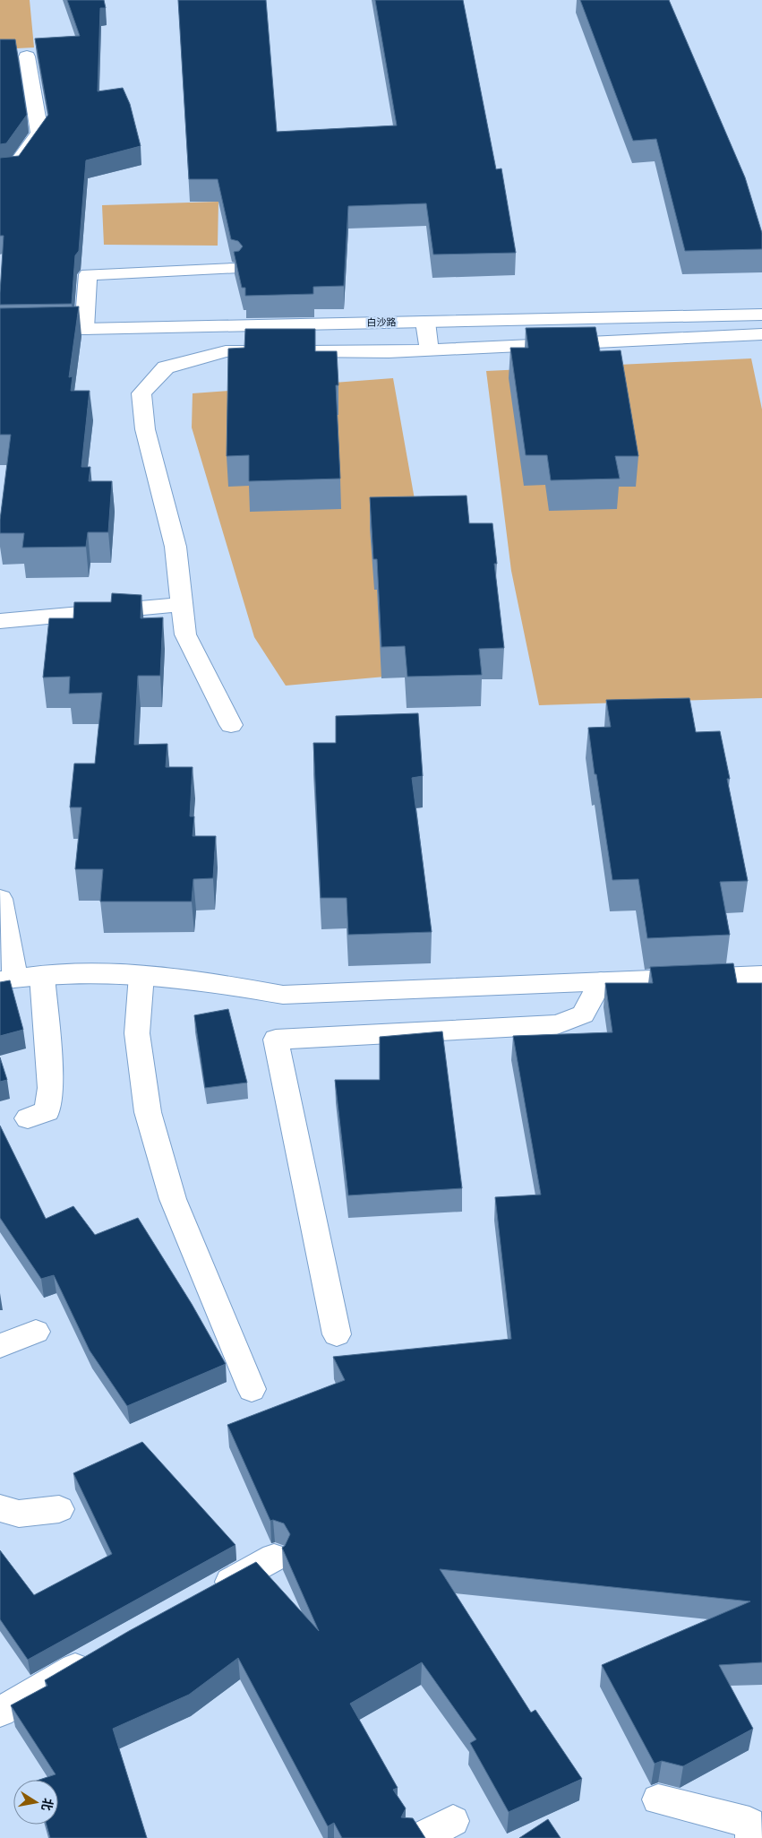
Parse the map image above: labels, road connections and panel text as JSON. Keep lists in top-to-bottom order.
{
  "streets": {
    "street": ["白沙路"]
  },
  "north": "right"
}
